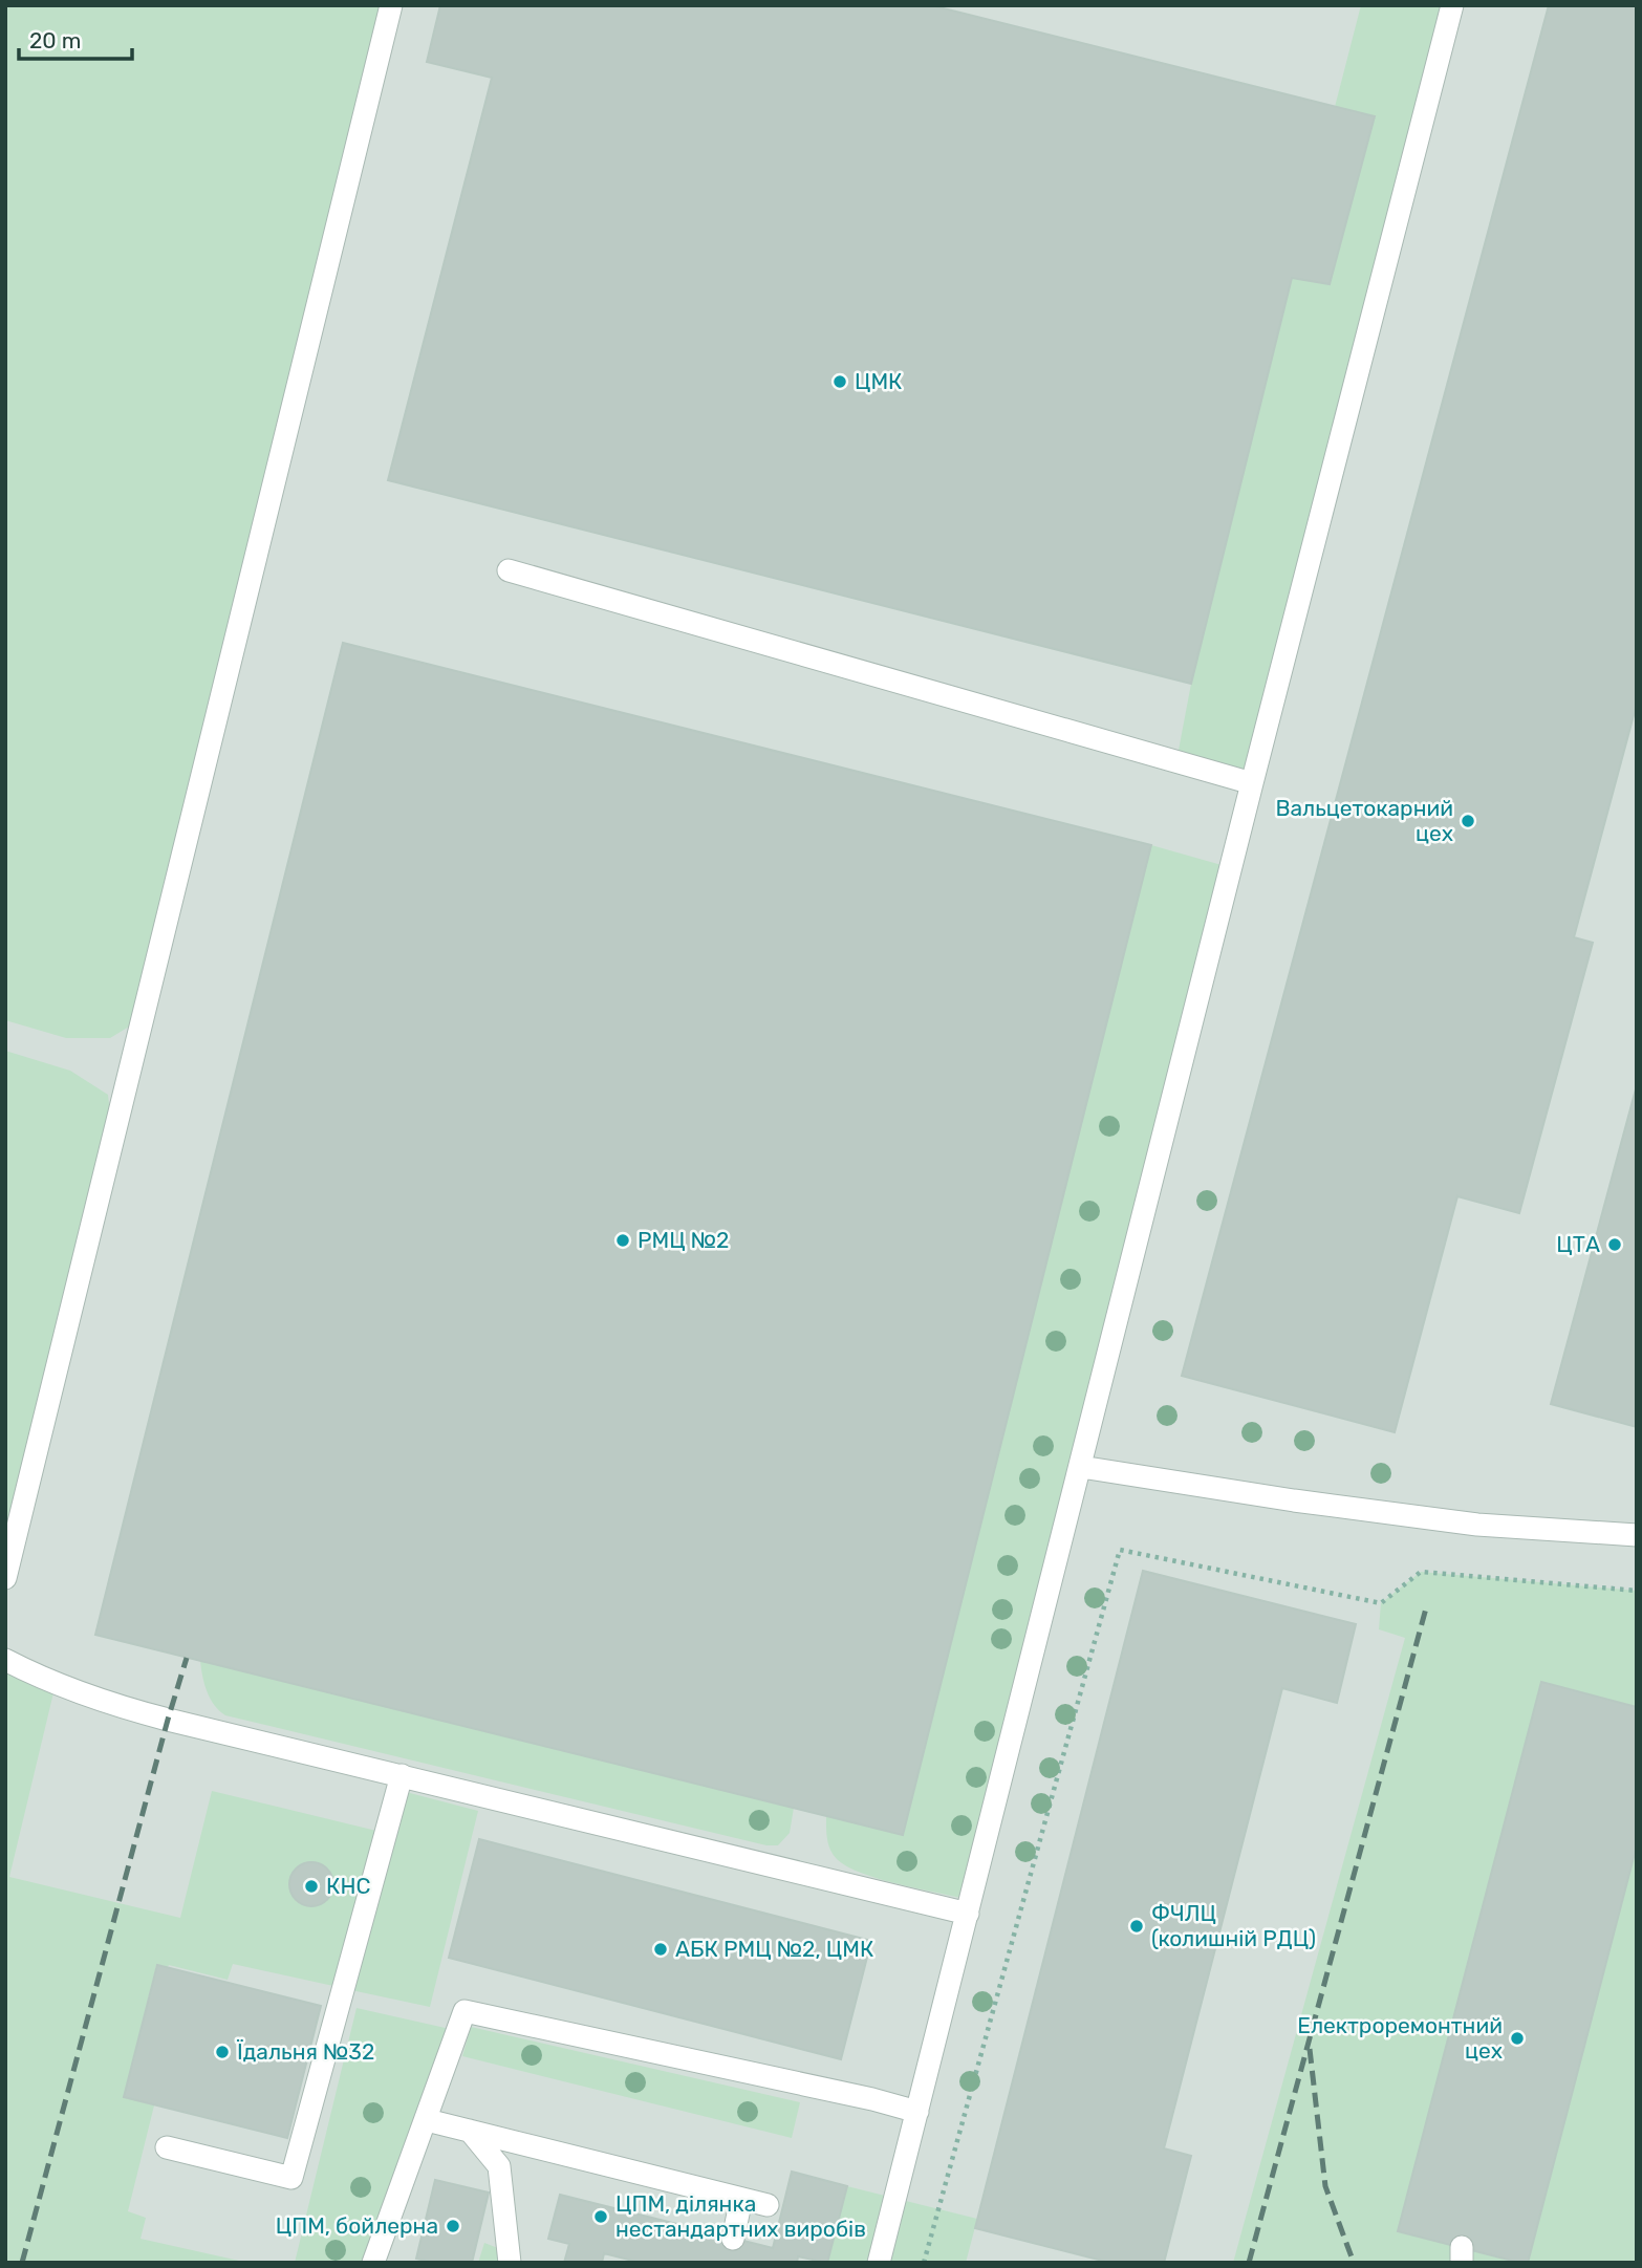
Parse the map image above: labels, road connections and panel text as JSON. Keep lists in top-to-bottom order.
{
  "places": [
    "ЦМК",
    "Вальцетокарний цех",
    "РМЦ №2",
    "ЦТА",
    "КНС",
    "ФЧЛЦ (колишній РДЦ)",
    "АБК РМЦ №2, ЦМК",
    "Електроремонтний цех",
    "Їдальня №32",
    "ЦПМ, ділянка нестандартних виробів",
    "ЦПМ, бойлерна"
  ],
  "scale_bar": "20 m"
}
